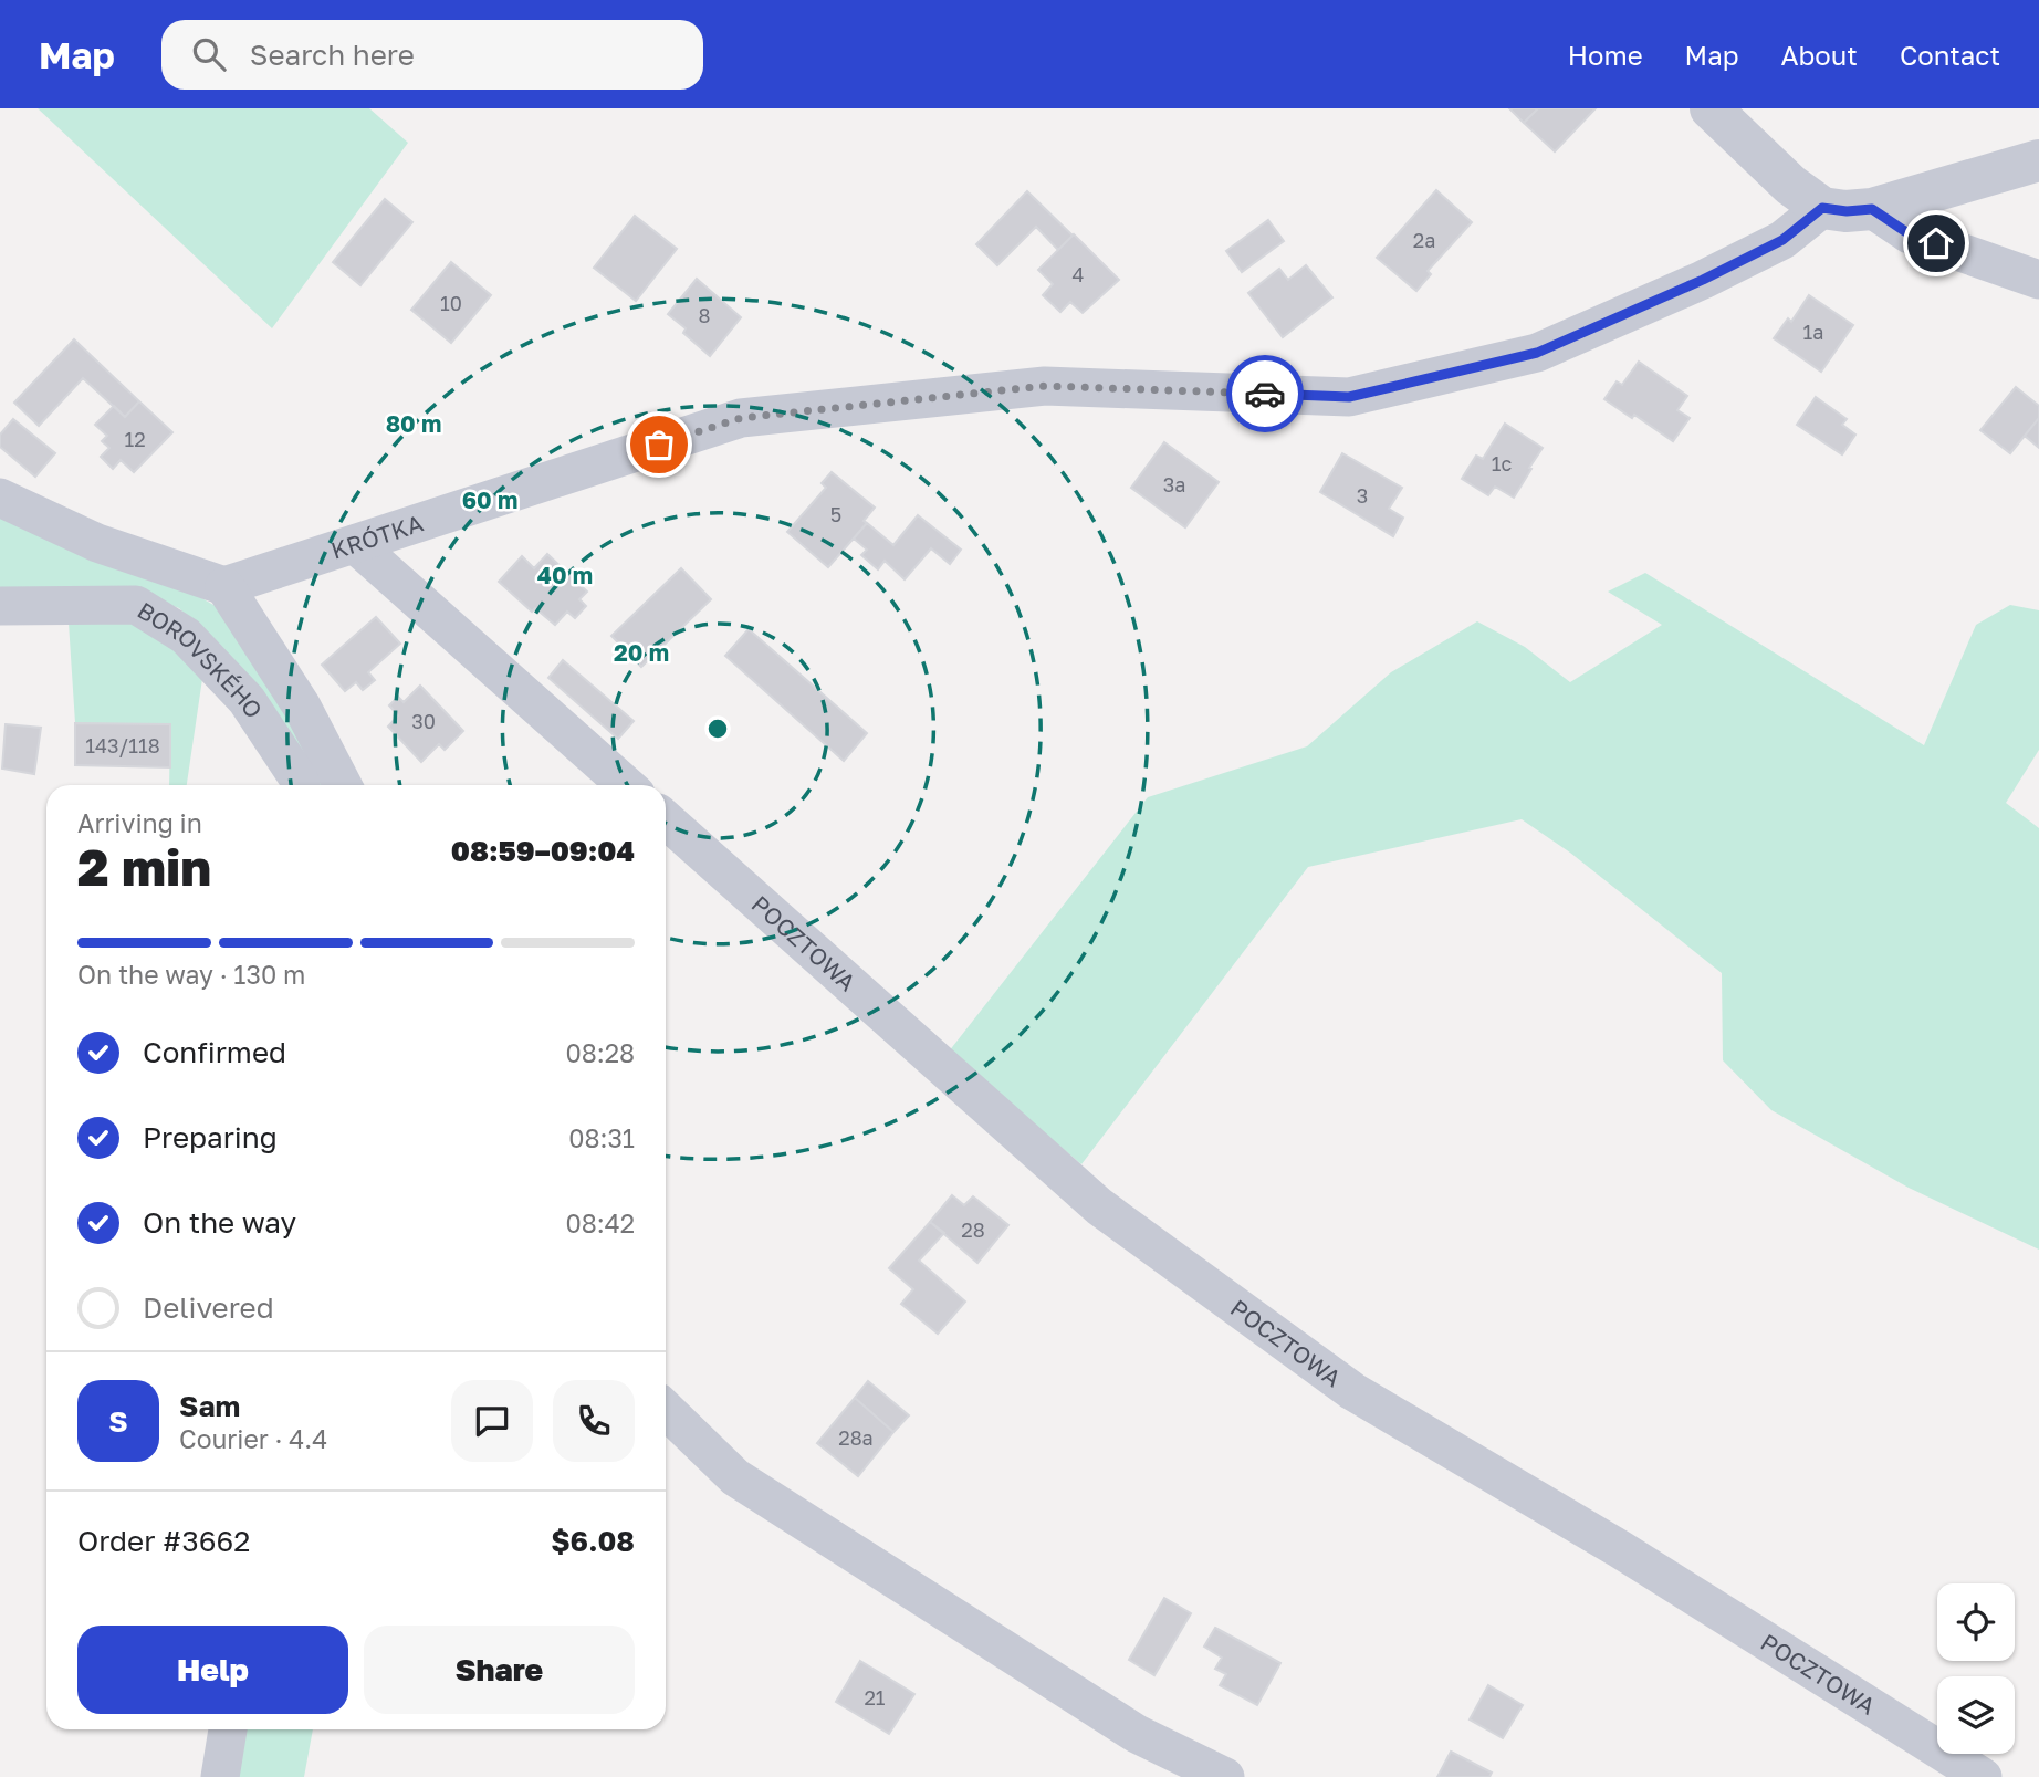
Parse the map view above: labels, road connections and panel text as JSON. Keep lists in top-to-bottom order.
{
  "streets": {
    "street": ["KRÓTKA", "BOROVSKÉHO", "POCZTOWA"]
  },
  "house_numbers": [
    "2a",
    "4",
    "10",
    "8",
    "1a",
    "12",
    "1c",
    "3a",
    "3",
    "5",
    "30",
    "143/118",
    "28",
    "28a",
    "21"
  ],
  "page": {
    "header": "Map",
    "search": "Search here",
    "nav": [
      "Home",
      "Map",
      "About",
      "Contact"
    ],
    "heading": ["2 min", "Arriving in", "08:59–09:04"],
    "panel": [
      "Sam",
      "Courier · 4.4",
      "Order #3662",
      "$6.08"
    ],
    "bar": "On the way · 130 m",
    "list": [
      ["Confirmed", "08:28"],
      ["Preparing", "08:31"],
      ["On the way", "08:42"],
      "Delivered"
    ],
    "round": "S",
    "buttons": ["Help", "Share"]
  },
  "rings": [
    "80 m",
    "60 m",
    "40 m",
    "20 m"
  ]
}
